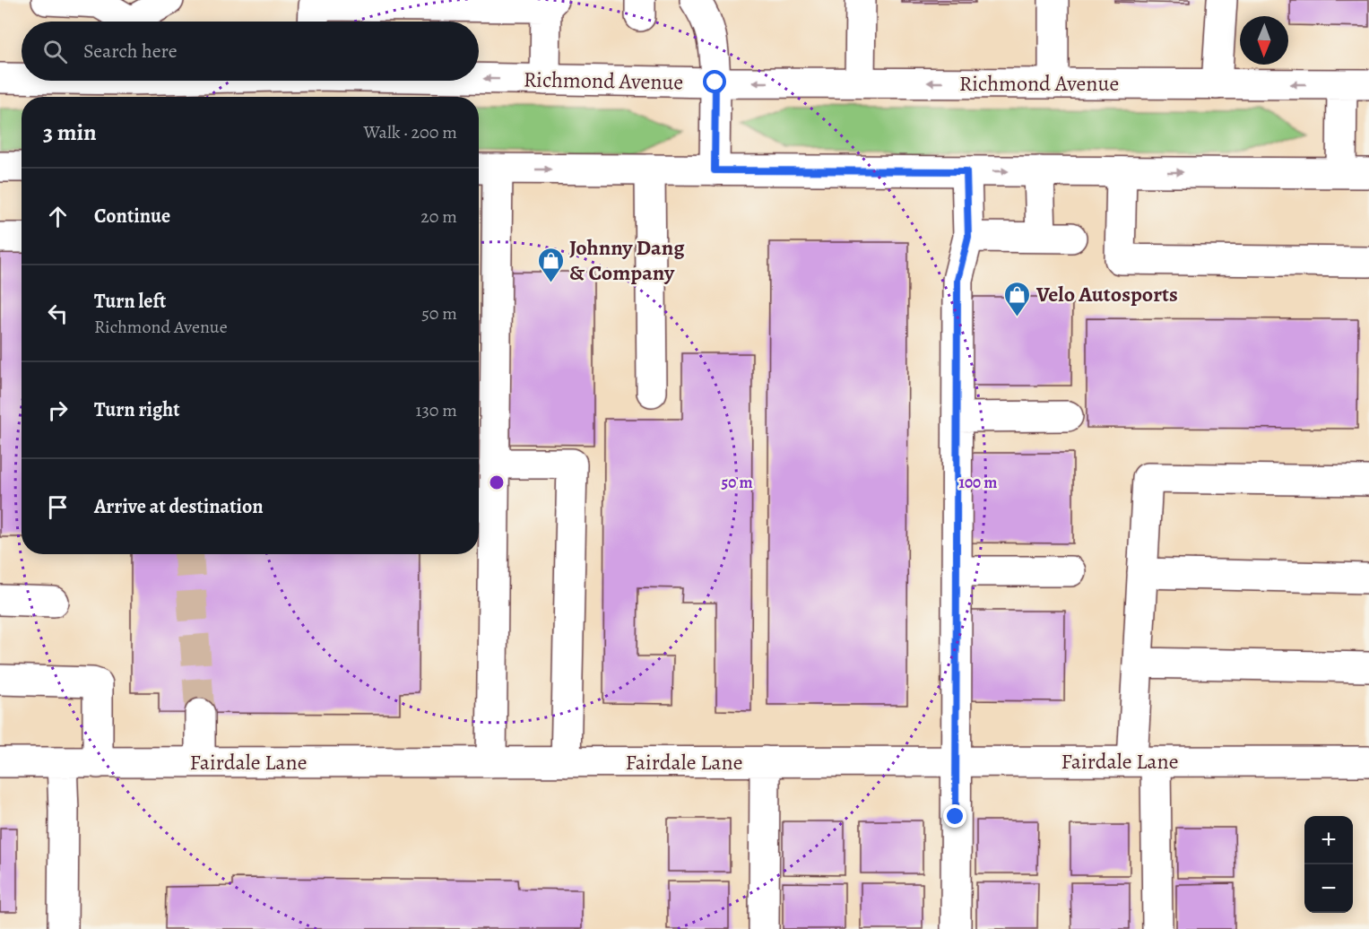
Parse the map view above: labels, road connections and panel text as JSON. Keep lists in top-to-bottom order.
{
  "streets": {
    "main road": ["Richmond Avenue", "Fairdale Lane"]
  },
  "places": {
    "shop": ["Johnny Dang & Company", "Velo Autosports"]
  },
  "north": "bottom",
  "page": {
    "search": "Search here",
    "heading": ["3 min", "Walk · 200 m"],
    "list": [
      ["Continue", "20 m"],
      ["Turn left", "Richmond Avenue", "50 m"],
      ["Turn right", "130 m"],
      "Arrive at destination"
    ],
    "map_buttons": ["+", "−"]
  },
  "rings": ["50 m", "100 m"]
}
